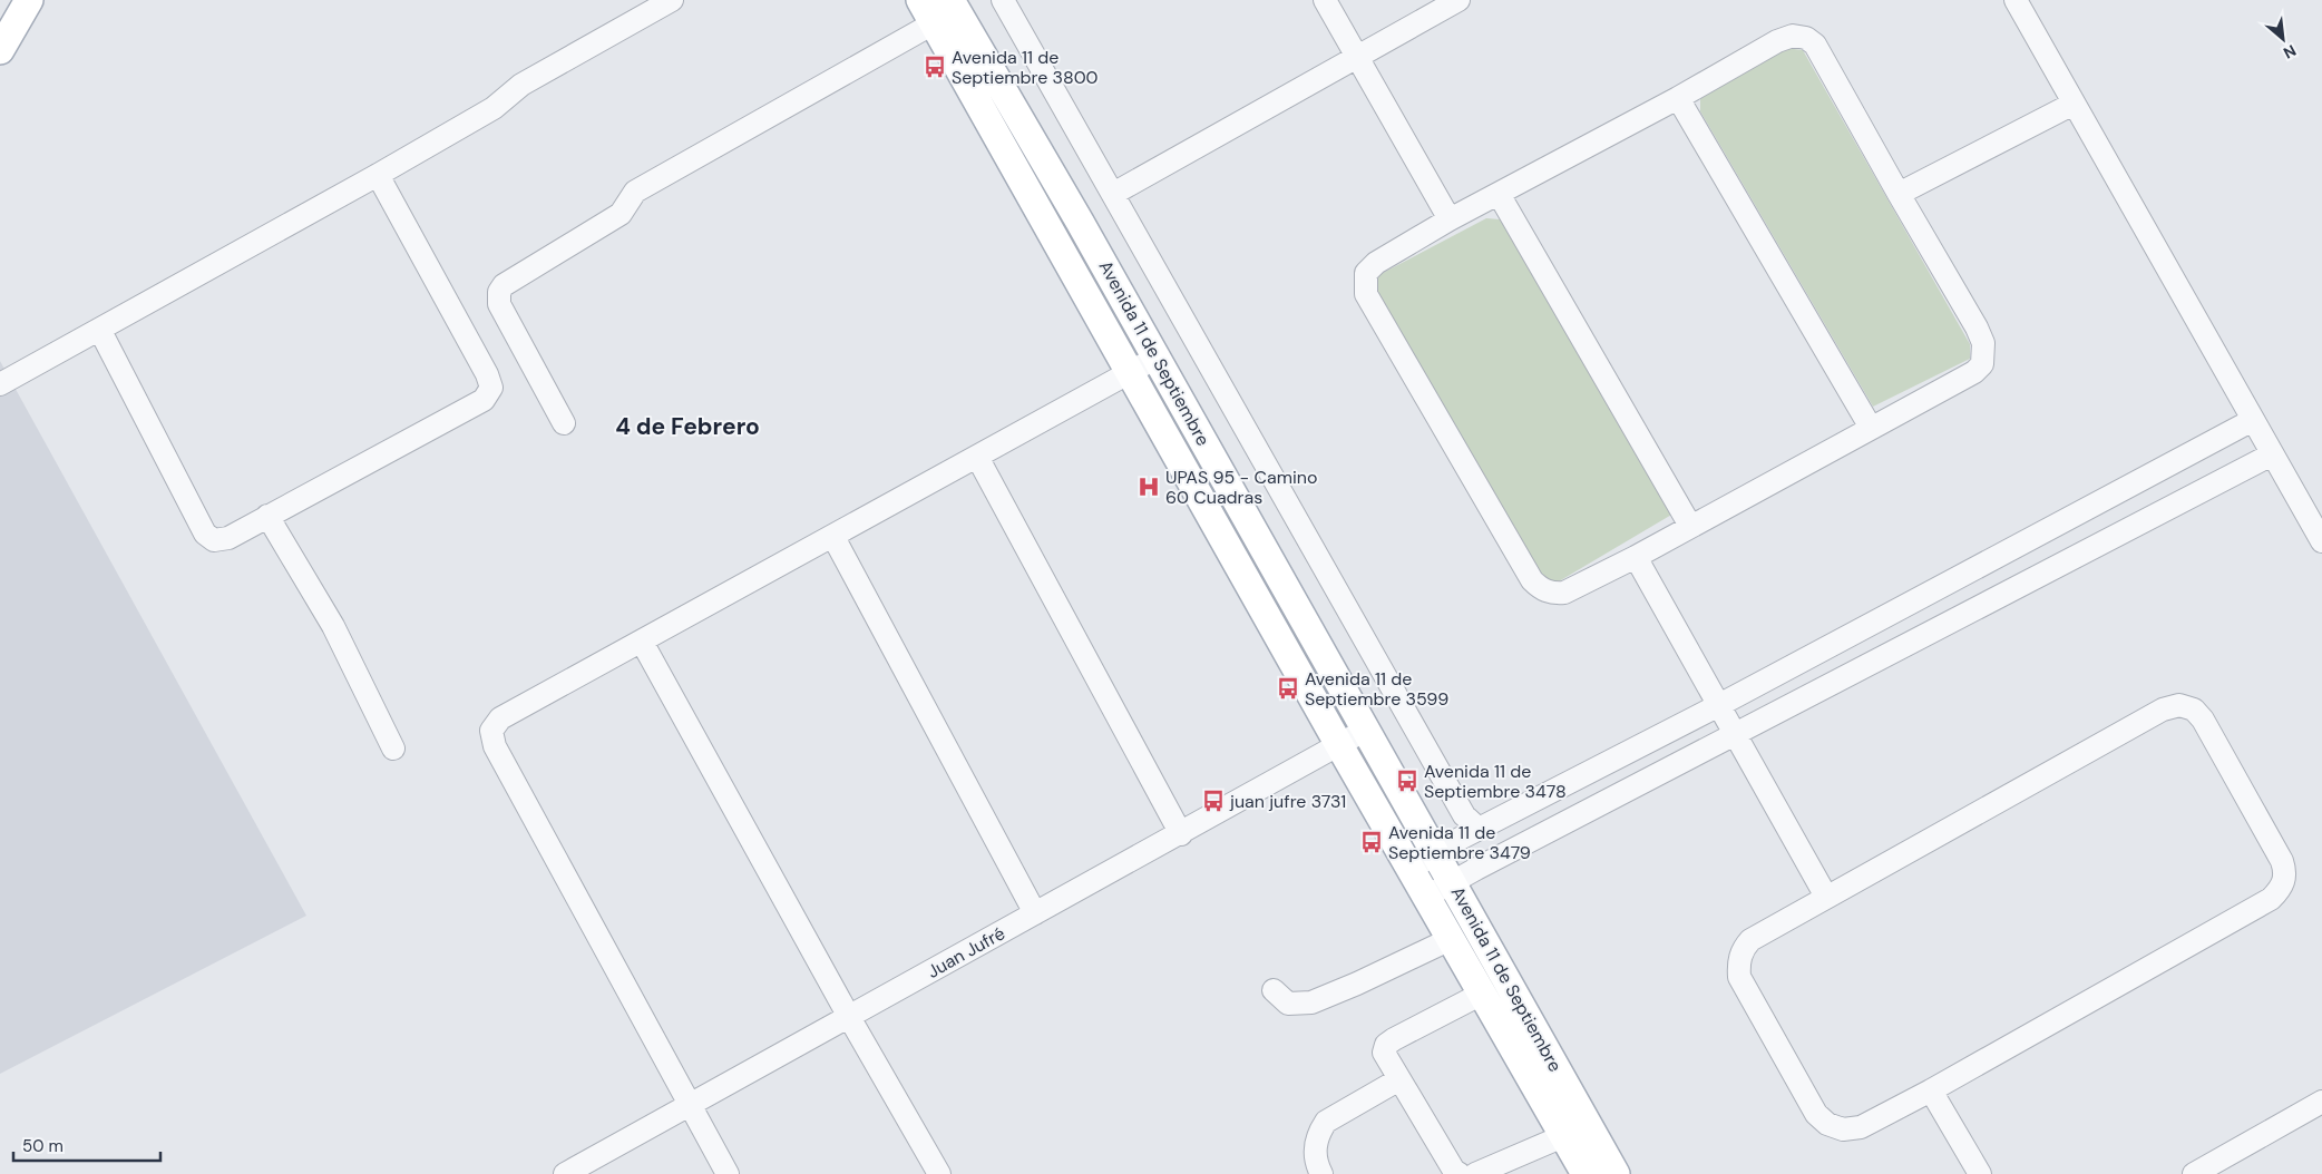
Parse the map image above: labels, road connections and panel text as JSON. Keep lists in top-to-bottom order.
{
  "streets": {
    "main road": ["Avenida 11 de Septiembre"],
    "street": ["Juan Jufré"]
  },
  "crossings": [
    ["Avenida 11 de Septiembre", "Juan Jufré"]
  ],
  "districts": ["4 de Febrero"],
  "places": {
    "bus stop": [
      "Avenida 11 de Septiembre 3800",
      "Avenida 11 de Septiembre 3599",
      "Avenida 11 de Septiembre 3478",
      "juan jufre 3731",
      "Avenida 11 de Septiembre 3479"
    ],
    "hospital": ["UPAS 95 - Camino 60 Cuadras"]
  },
  "scale_bar": "50 m",
  "north": "bottom right"
}
